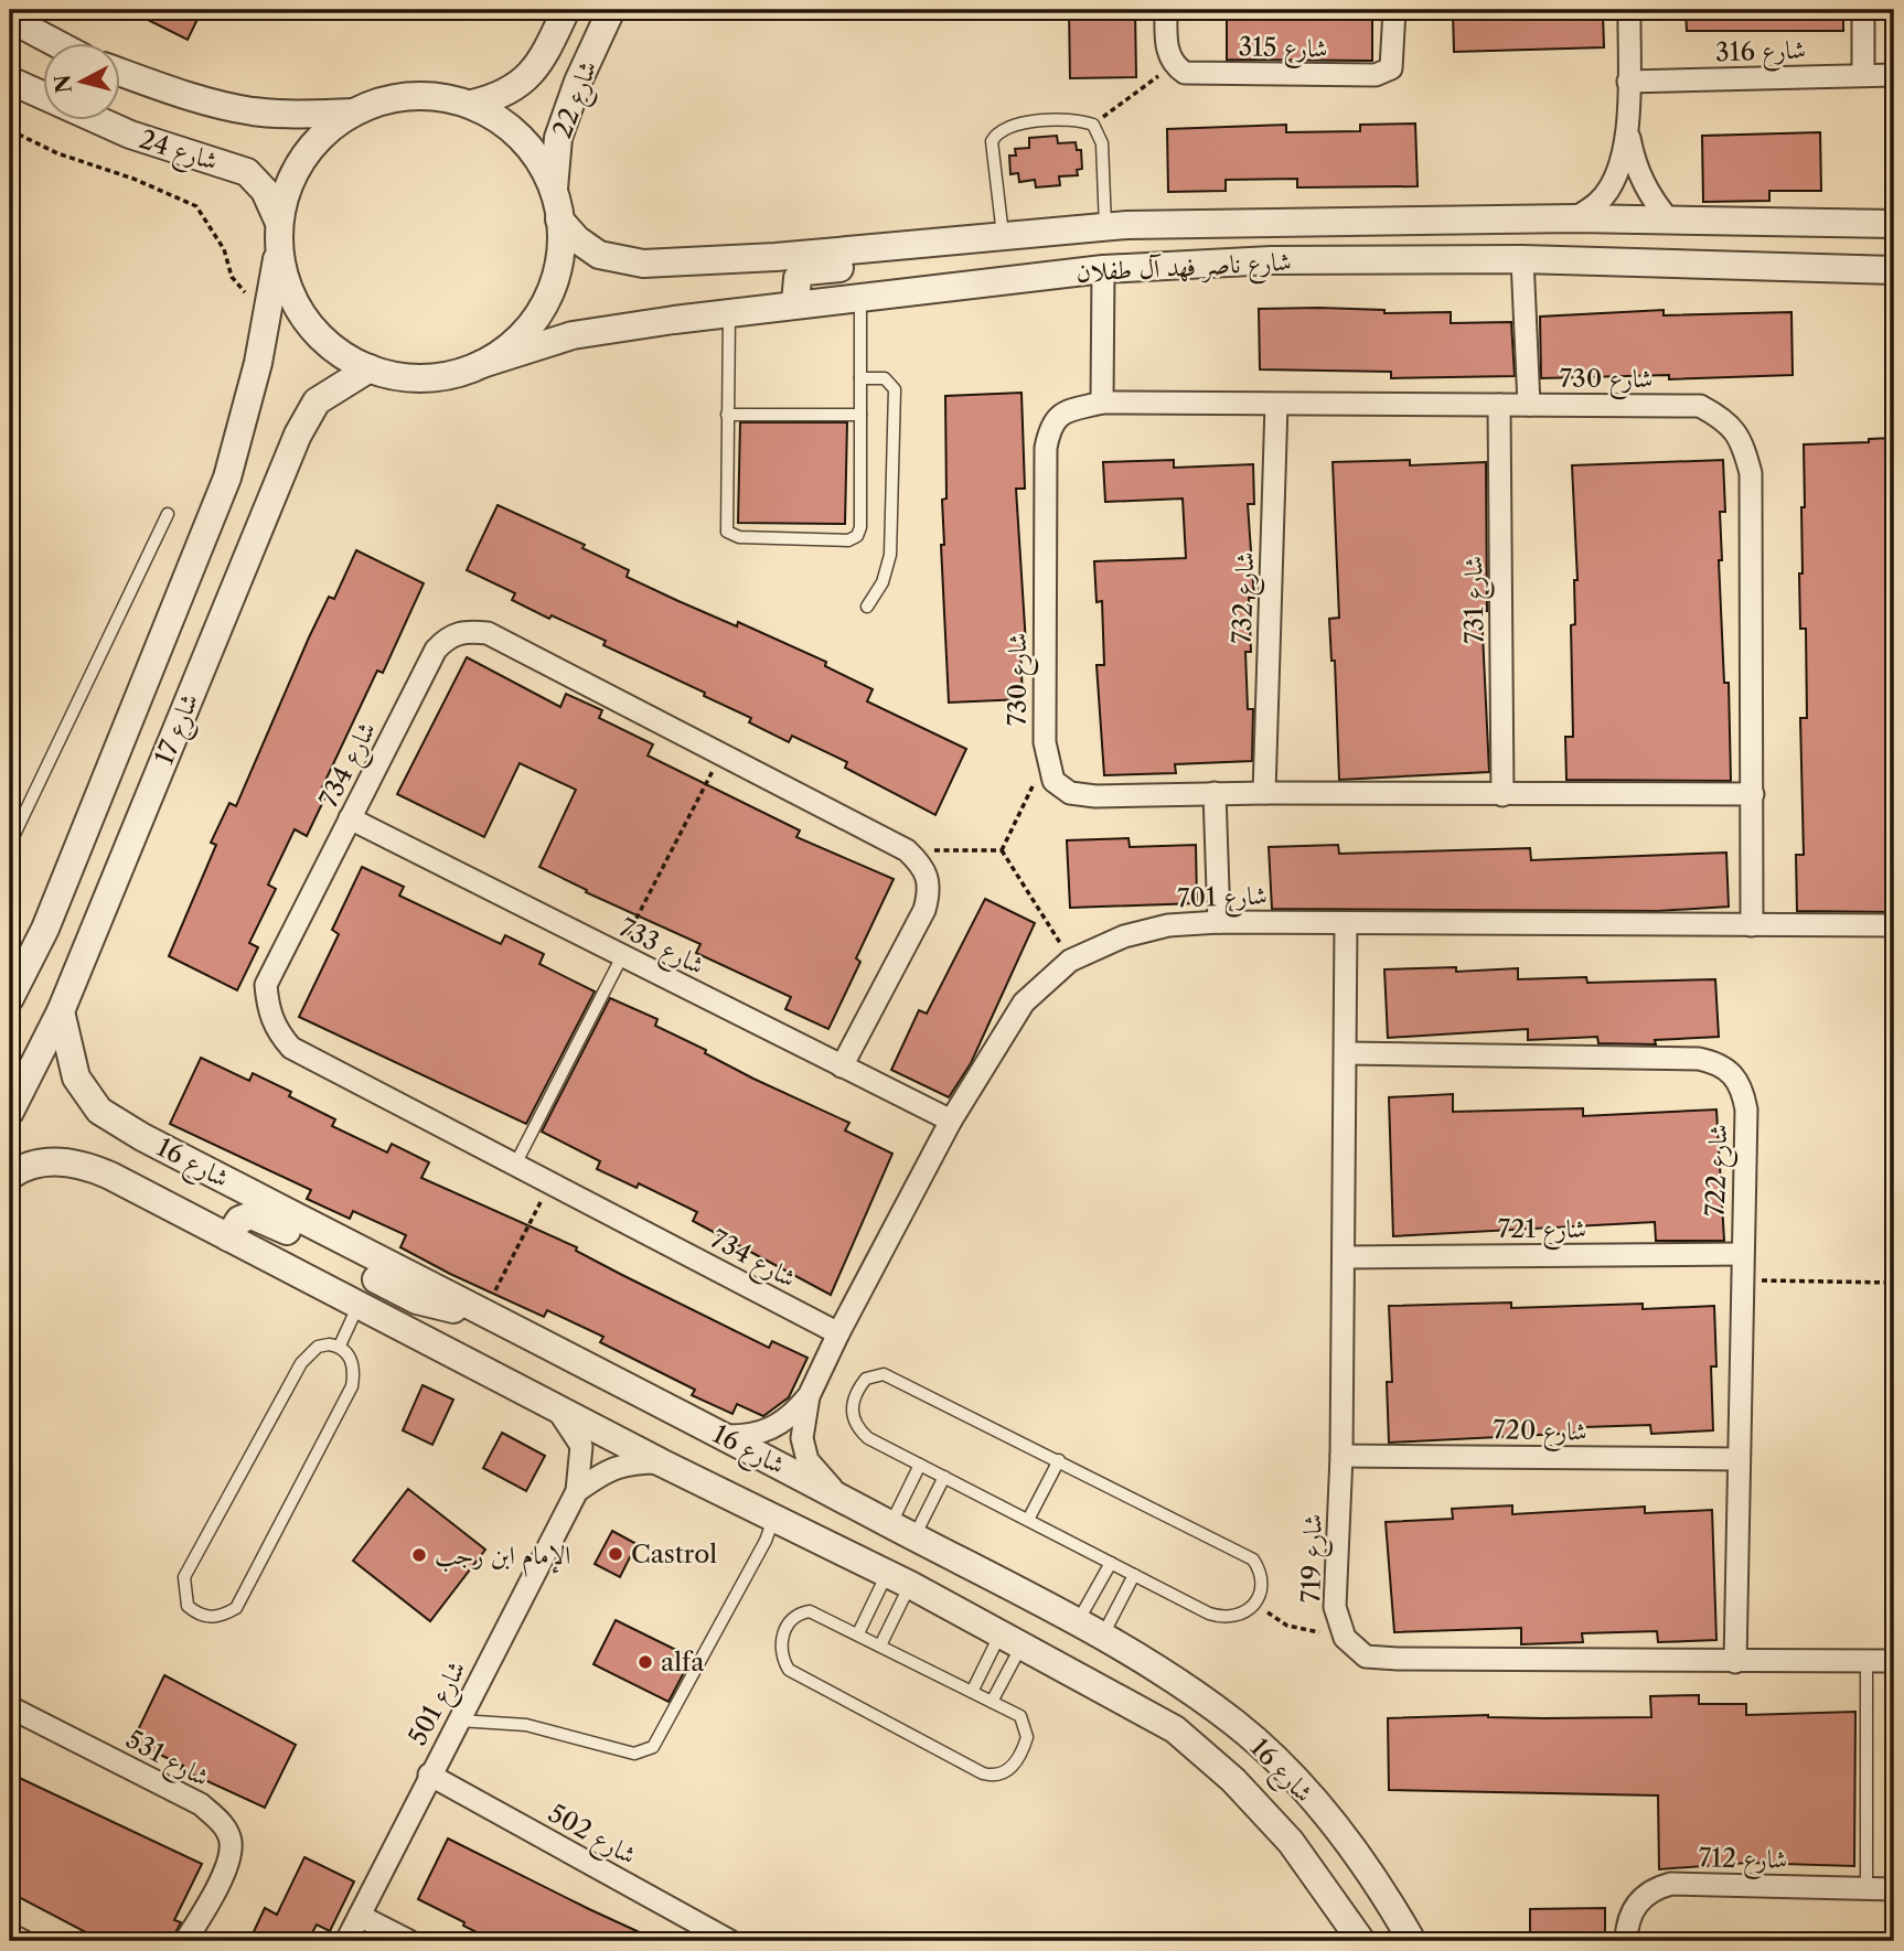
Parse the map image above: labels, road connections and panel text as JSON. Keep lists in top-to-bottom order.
{
  "streets": {
    "street": [
      "شارع 315",
      "شارع 316",
      "شارع 22",
      "شارع 24",
      "شارع ناصر فهد آل طفلان",
      "شارع 730",
      "شارع 732",
      "شارع 731",
      "شارع 17",
      "شارع 734",
      "شارع 701",
      "شارع 733",
      "شارع 16",
      "شارع 722",
      "شارع 721",
      "شارع 720",
      "شارع 719",
      "شارع 501",
      "شارع 531",
      "شارع 502",
      "شارع 712"
    ]
  },
  "crossings": [
    ["شارع 22", "شارع ناصر فهد آل طفلان"],
    ["شارع 24", "شارع ناصر فهد آل طفلان"],
    ["شارع 24", "شارع 17"],
    ["شارع ناصر فهد آل طفلان", "شارع 17"],
    ["شارع 730", "شارع 732"],
    ["شارع 730", "شارع 731"],
    ["شارع 730", "شارع 701"],
    ["شارع 17", "شارع 16"],
    ["شارع 734", "شارع 701"],
    ["شارع 734", "شارع 733"],
    ["شارع 701", "شارع 733"],
    ["شارع 701", "شارع 16"],
    ["شارع 701", "شارع 719"],
    ["شارع 16", "شارع 501"],
    ["شارع 722", "شارع 721"],
    ["شارع 722", "شارع 720"],
    ["شارع 722", "شارع 719"],
    ["شارع 721", "شارع 719"],
    ["شارع 720", "شارع 719"],
    ["شارع 501", "شارع 502"]
  ],
  "places": ["Castrol", "الإمام ابن رجب", "alfa"],
  "north": "left"
}
